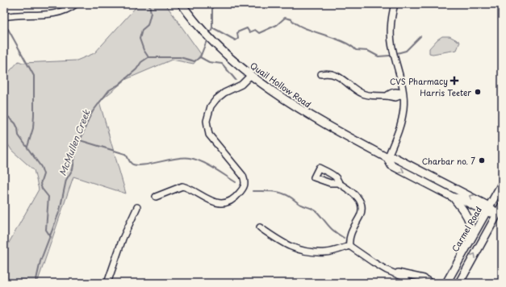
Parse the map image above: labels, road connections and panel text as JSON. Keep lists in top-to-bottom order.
{
  "streets": {
    "main road": ["Quail Hollow Road", "Carmel Road"]
  },
  "crossings": [
    ["Quail Hollow Road", "Carmel Road"]
  ],
  "water": ["McMullen Creek"],
  "places": {
    "health": ["CVS Pharmacy"],
    "other": ["Harris Teeter", "Charbar no. 7"]
  }
}
